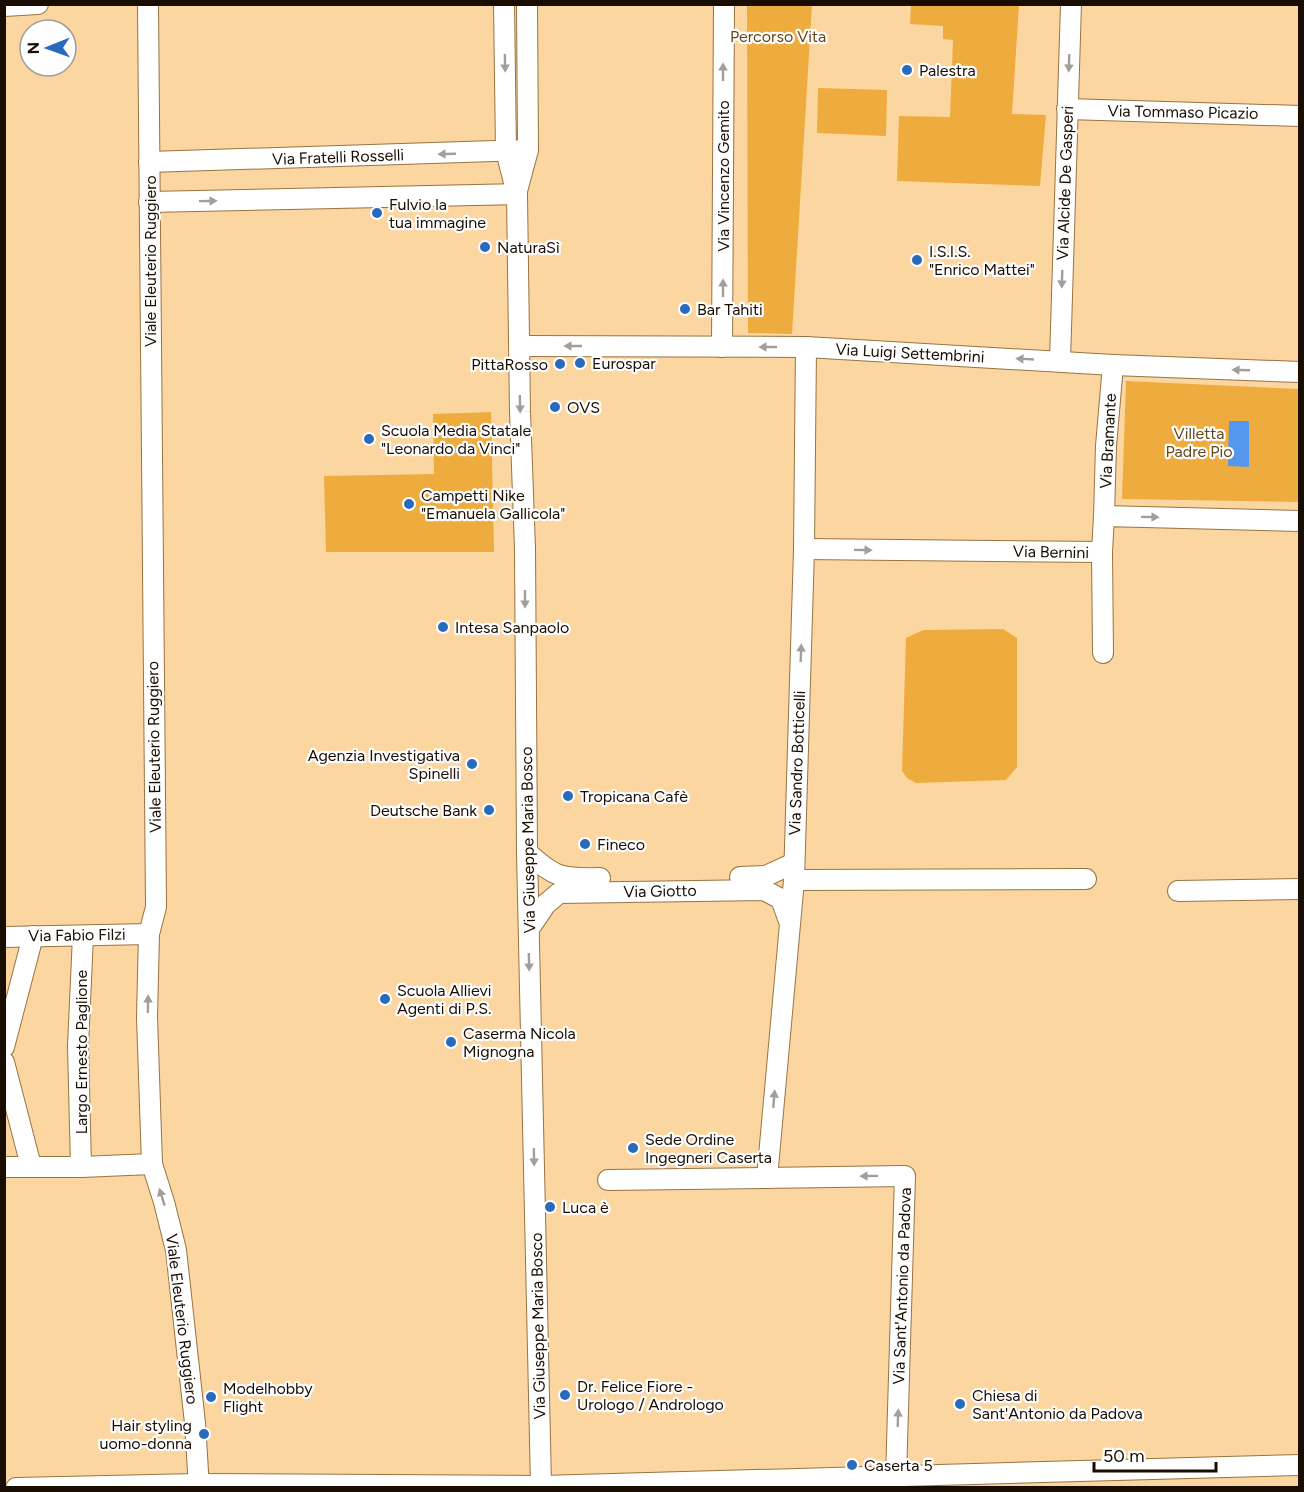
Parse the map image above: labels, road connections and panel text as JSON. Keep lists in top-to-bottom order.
{
  "streets": {
    "street": [
      "Via Tommaso Picazio",
      "Via Fratelli Rosselli",
      "Via Vincenzo Gemito",
      "Via Alcide De Gasperi",
      "Viale Eleuterio Ruggiero",
      "Via Luigi Settembrini",
      "Via Bramante",
      "Via Bernini",
      "Via Sandro Botticelli",
      "Via Giuseppe Maria Bosco",
      "Via Giotto",
      "Via Fabio Filzi",
      "Largo Ernesto Paglione",
      "Via Sant'Antonio da Padova"
    ]
  },
  "crossings": [
    ["Via Tommaso Picazio", "Via Alcide De Gasperi"],
    ["Via Fratelli Rosselli", "Viale Eleuterio Ruggiero"],
    ["Via Fratelli Rosselli", "Via Giuseppe Maria Bosco"],
    ["Via Vincenzo Gemito", "Via Luigi Settembrini"],
    ["Via Alcide De Gasperi", "Via Luigi Settembrini"],
    ["Viale Eleuterio Ruggiero", "Via Fabio Filzi"],
    ["Via Luigi Settembrini", "Via Bramante"],
    ["Via Luigi Settembrini", "Via Sandro Botticelli"],
    ["Via Luigi Settembrini", "Via Giuseppe Maria Bosco"],
    ["Via Bramante", "Via Bernini"],
    ["Via Bernini", "Via Sandro Botticelli"],
    ["Via Sandro Botticelli", "Via Giotto"],
    ["Via Sandro Botticelli", "Via Sant'Antonio da Padova"],
    ["Via Giuseppe Maria Bosco", "Via Giotto"],
    ["Via Fabio Filzi", "Largo Ernesto Paglione"]
  ],
  "one_way": [
    "Via Vincenzo Gemito",
    "Via Alcide De Gasperi",
    "Via Luigi Settembrini",
    "Via Bernini",
    "Via Sandro Botticelli",
    "Via Giuseppe Maria Bosco"
  ],
  "parks": ["Percorso Vita", "Villetta Padre Pio"],
  "places": [
    "Palestra",
    "Fulvio la tua immagine",
    "NaturaSì",
    "I.S.I.S. \"Enrico Mattei\"",
    "Bar Tahiti",
    "Eurospar",
    "PittaRosso",
    "OVS",
    "Scuola Media Statale \"Leonardo da Vinci\"",
    "Campetti Nike \"Emanuela Gallicola\"",
    "Intesa Sanpaolo",
    "Agenzia Investigativa Spinelli",
    "Tropicana Cafè",
    "Deutsche Bank",
    "Fineco",
    "Scuola Allievi Agenti di P.S.",
    "Caserma Nicola Mignogna",
    "Sede Ordine Ingegneri Caserta",
    "Luca è",
    "Dr. Felice Fiore - Urologo / Andrologo",
    "Modelhobby Flight",
    "Chiesa di Sant'Antonio da Padova",
    "Hair styling uomo-donna",
    "Caserta 5"
  ],
  "scale_bar": "50 m",
  "north": "left"
}
